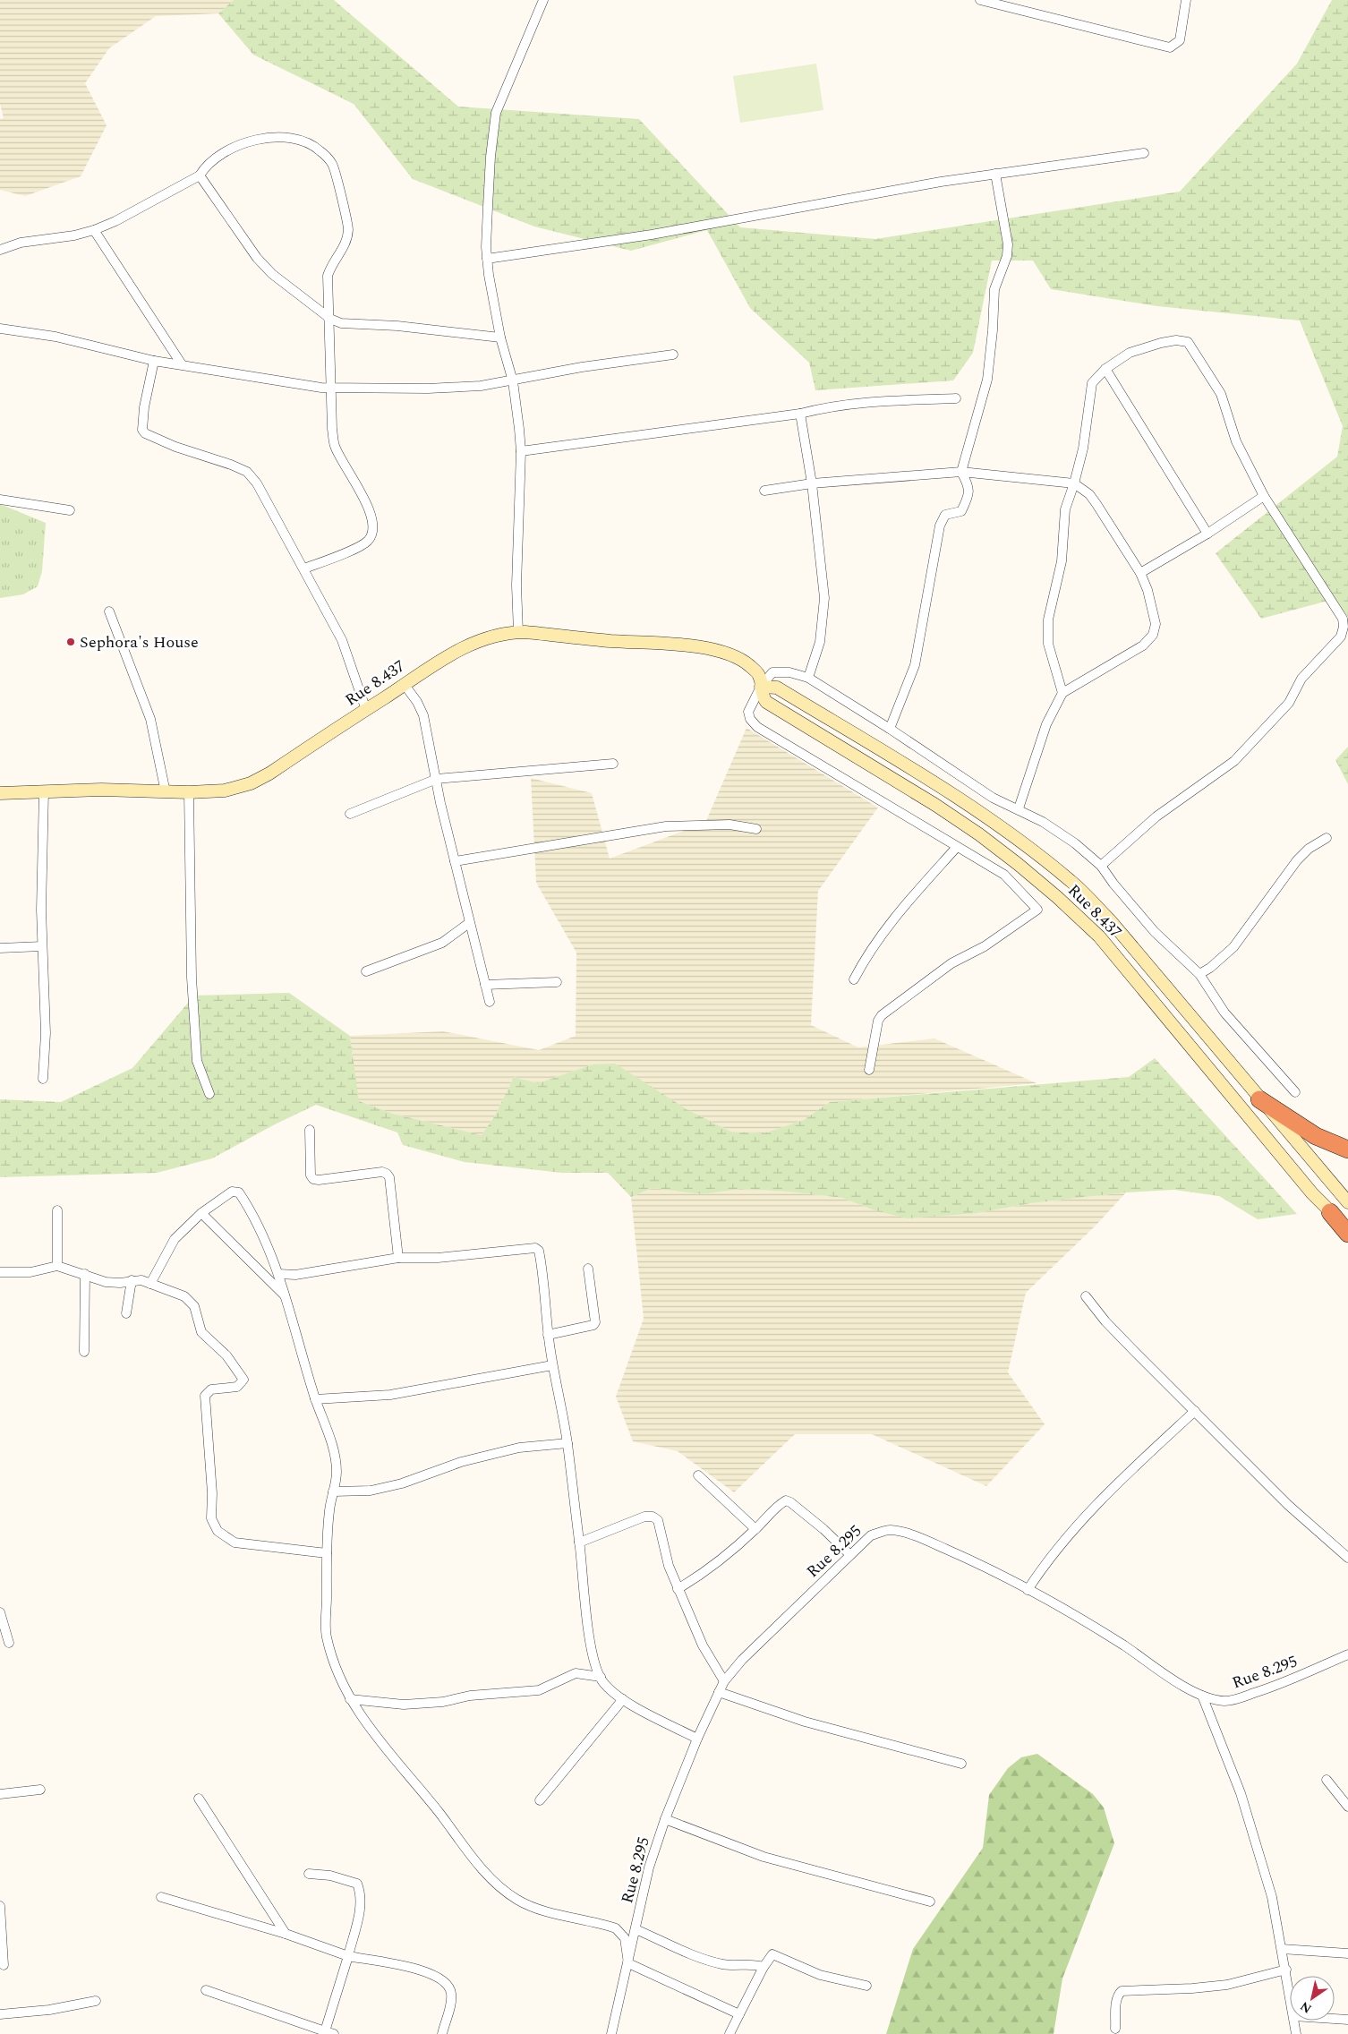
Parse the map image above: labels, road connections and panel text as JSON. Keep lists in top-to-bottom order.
{
  "streets": {
    "main road": ["Rue 8.437"],
    "street": ["Rue 8.295"]
  },
  "places": ["Sephora's House"],
  "north": "bottom left"
}
